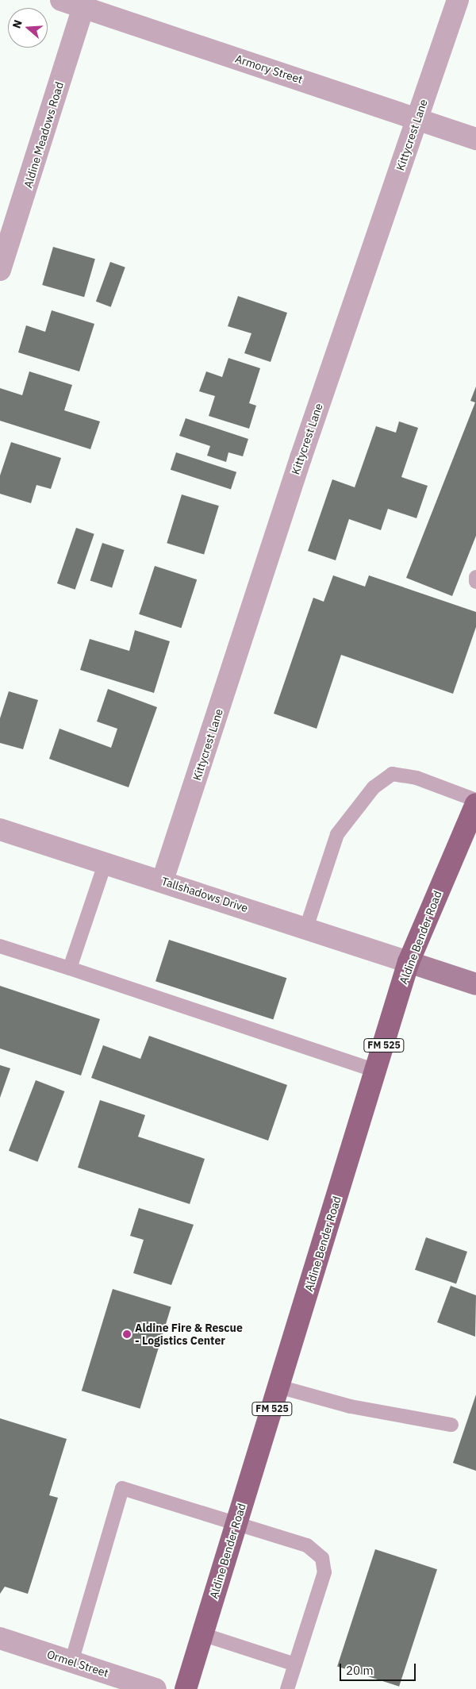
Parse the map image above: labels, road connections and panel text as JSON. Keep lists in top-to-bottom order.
{
  "streets": {
    "main road": ["Aldine Bender Road", "FM 525"],
    "street": [
      "Armory Street",
      "Aldine Meadows Road",
      "Kittycrest Lane",
      "Tallshadows Drive",
      "Ormel Street"
    ]
  },
  "crossings": [
    ["Armory Street", "Aldine Meadows Road"],
    ["Armory Street", "Kittycrest Lane"],
    ["Kittycrest Lane", "Tallshadows Drive"],
    ["Tallshadows Drive", "Aldine Bender Road"]
  ],
  "places": ["Aldine Fire & Rescue - Logistics Center"],
  "scale_bar": "20 m",
  "north": "left"
}
